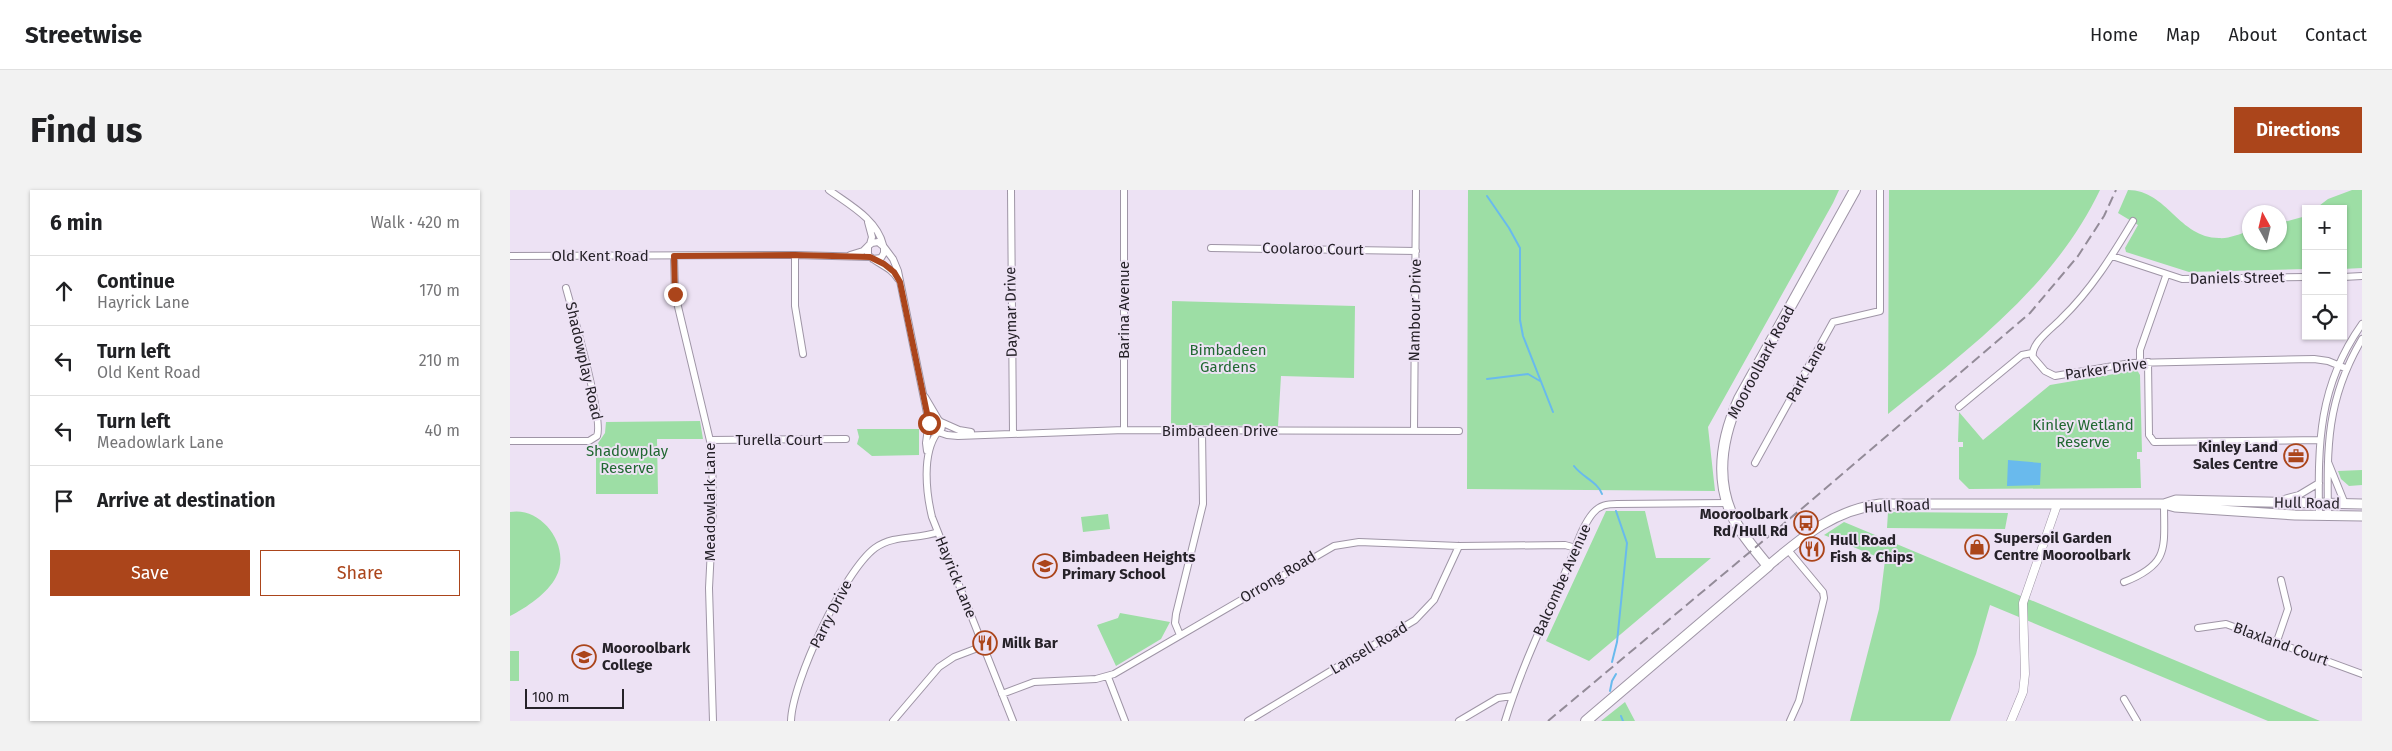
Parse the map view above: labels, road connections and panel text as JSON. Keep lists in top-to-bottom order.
{
  "streets": {
    "main road": ["Mooroolbark Road", "Hull Road"],
    "street": [
      "Coolaroo Court",
      "Old Kent Road",
      "Daniels Street",
      "Barina Avenue",
      "Nambour Drive",
      "Daymar Drive",
      "Shadowplay Road",
      "Parker Drive",
      "Park Lane",
      "Bimbadeen Drive",
      "Turella Court",
      "Meadowlark Lane",
      "Hayrick Lane",
      "Orrong Road",
      "Balcombe Avenue",
      "Parry Drive",
      "Blaxland Court",
      "Lansell Road"
    ]
  },
  "crossings": [
    ["Coolaroo Court", "Nambour Drive"],
    ["Old Kent Road", "Meadowlark Lane"],
    ["Old Kent Road", "Hayrick Lane"],
    ["Barina Avenue", "Bimbadeen Drive"],
    ["Nambour Drive", "Bimbadeen Drive"],
    ["Daymar Drive", "Bimbadeen Drive"],
    ["Mooroolbark Road", "Hull Road"],
    ["Mooroolbark Road", "Balcombe Avenue"],
    ["Bimbadeen Drive", "Hayrick Lane"],
    ["Turella Court", "Meadowlark Lane"],
    ["Hayrick Lane", "Orrong Road"],
    ["Hayrick Lane", "Parry Drive"],
    ["Orrong Road", "Balcombe Avenue"],
    ["Orrong Road", "Lansell Road"]
  ],
  "parks": ["Bimbadeen Gardens", "Kinley Wetland Reserve", "Shadowplay Reserve"],
  "places": {
    "office": ["Kinley Land Sales Centre"],
    "bus stop": ["Mooroolbark Rd/Hull Rd"],
    "shop": ["Supersoil Garden Centre Mooroolbark"],
    "restaurant": ["Hull Road Fish & Chips", "Milk Bar"],
    "school or university": ["Bimbadeen Heights Primary School", "Mooroolbark College"]
  },
  "scale_bar": "100 m",
  "north": "top",
  "page": {
    "header": "Streetwise",
    "nav": [
      "Home",
      "Map",
      "About",
      "Contact"
    ],
    "buttons": [
      "Directions",
      ["Save", "Share"]
    ],
    "title": "Find us",
    "heading": ["6 min", "Walk · 420 m"],
    "map_buttons": ["+", "−"],
    "list": [
      ["Continue", "Hayrick Lane", "170 m"],
      ["Turn left", "Old Kent Road", "210 m"],
      ["Turn left", "Meadowlark Lane", "40 m"],
      "Arrive at destination"
    ],
    "scale": "100 m"
  }
}
